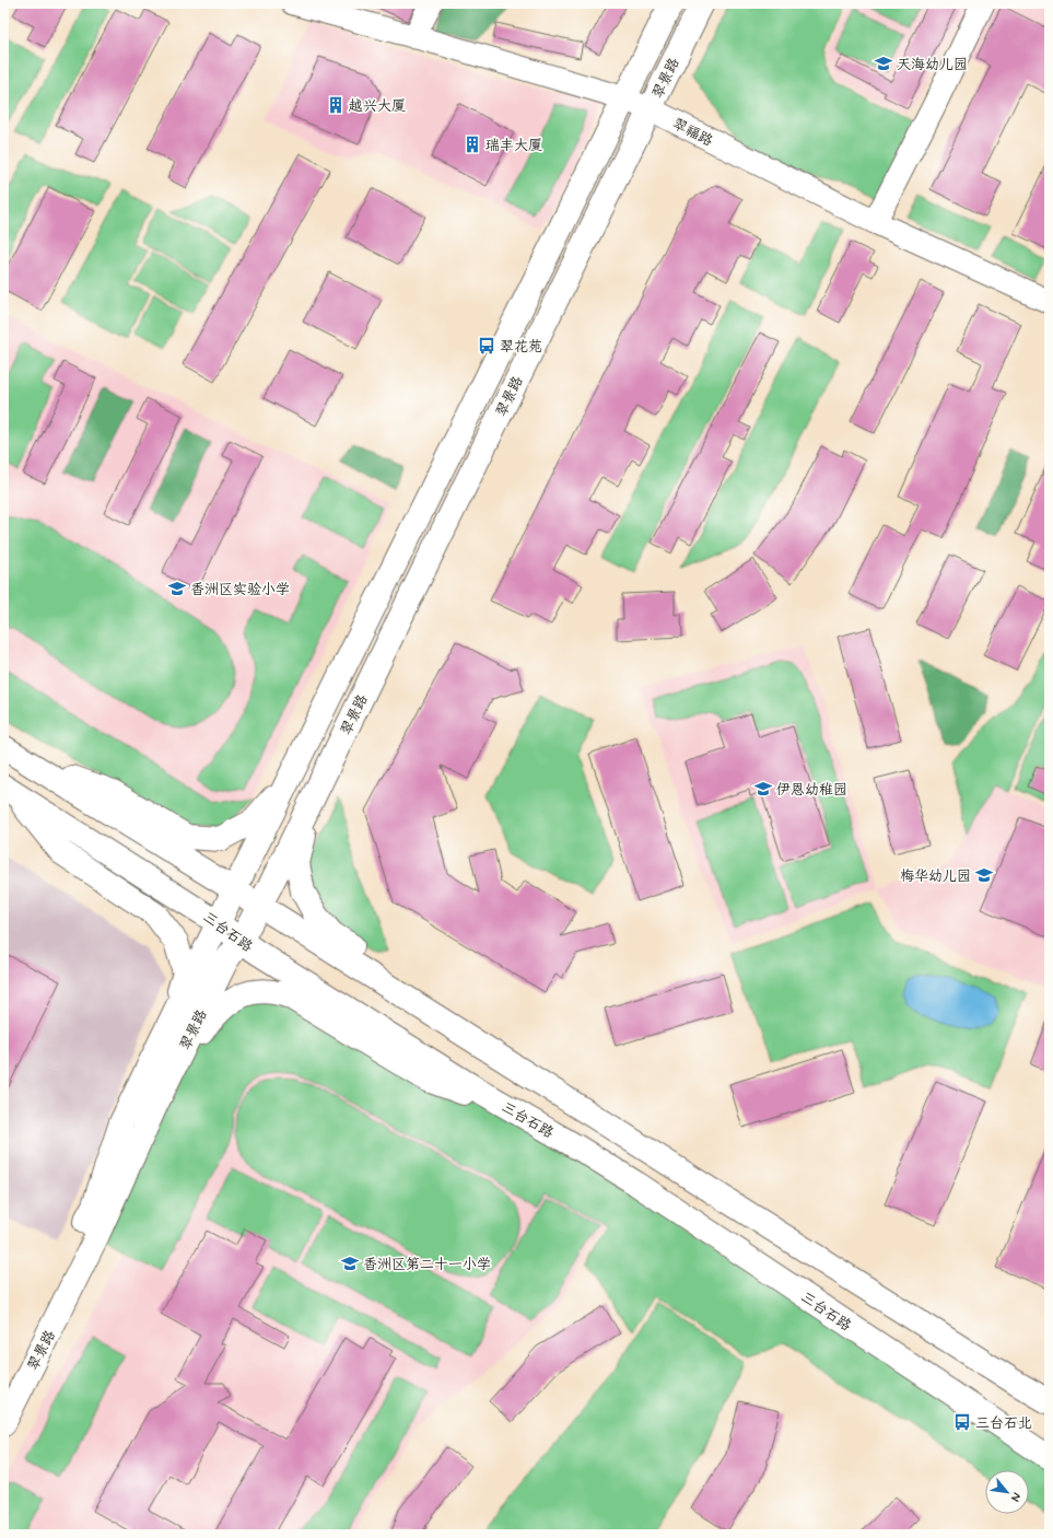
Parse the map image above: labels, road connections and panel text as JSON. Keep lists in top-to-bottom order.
{
  "streets": {
    "main road": ["翠景路", "三台石路"],
    "street": ["翠福路"]
  },
  "crossings": [
    ["翠景路", "翠福路"],
    ["翠景路", "三台石路"]
  ],
  "places": {
    "school or university": [
      "天海幼儿园",
      "香洲区实验小学",
      "伊恩幼稚园",
      "梅华幼儿园",
      "香洲区第二十一小学"
    ],
    "building": ["越兴大厦", "瑞丰大厦"],
    "bus stop": ["翠花苑", "三台石北"]
  },
  "north": "bottom right"
}
